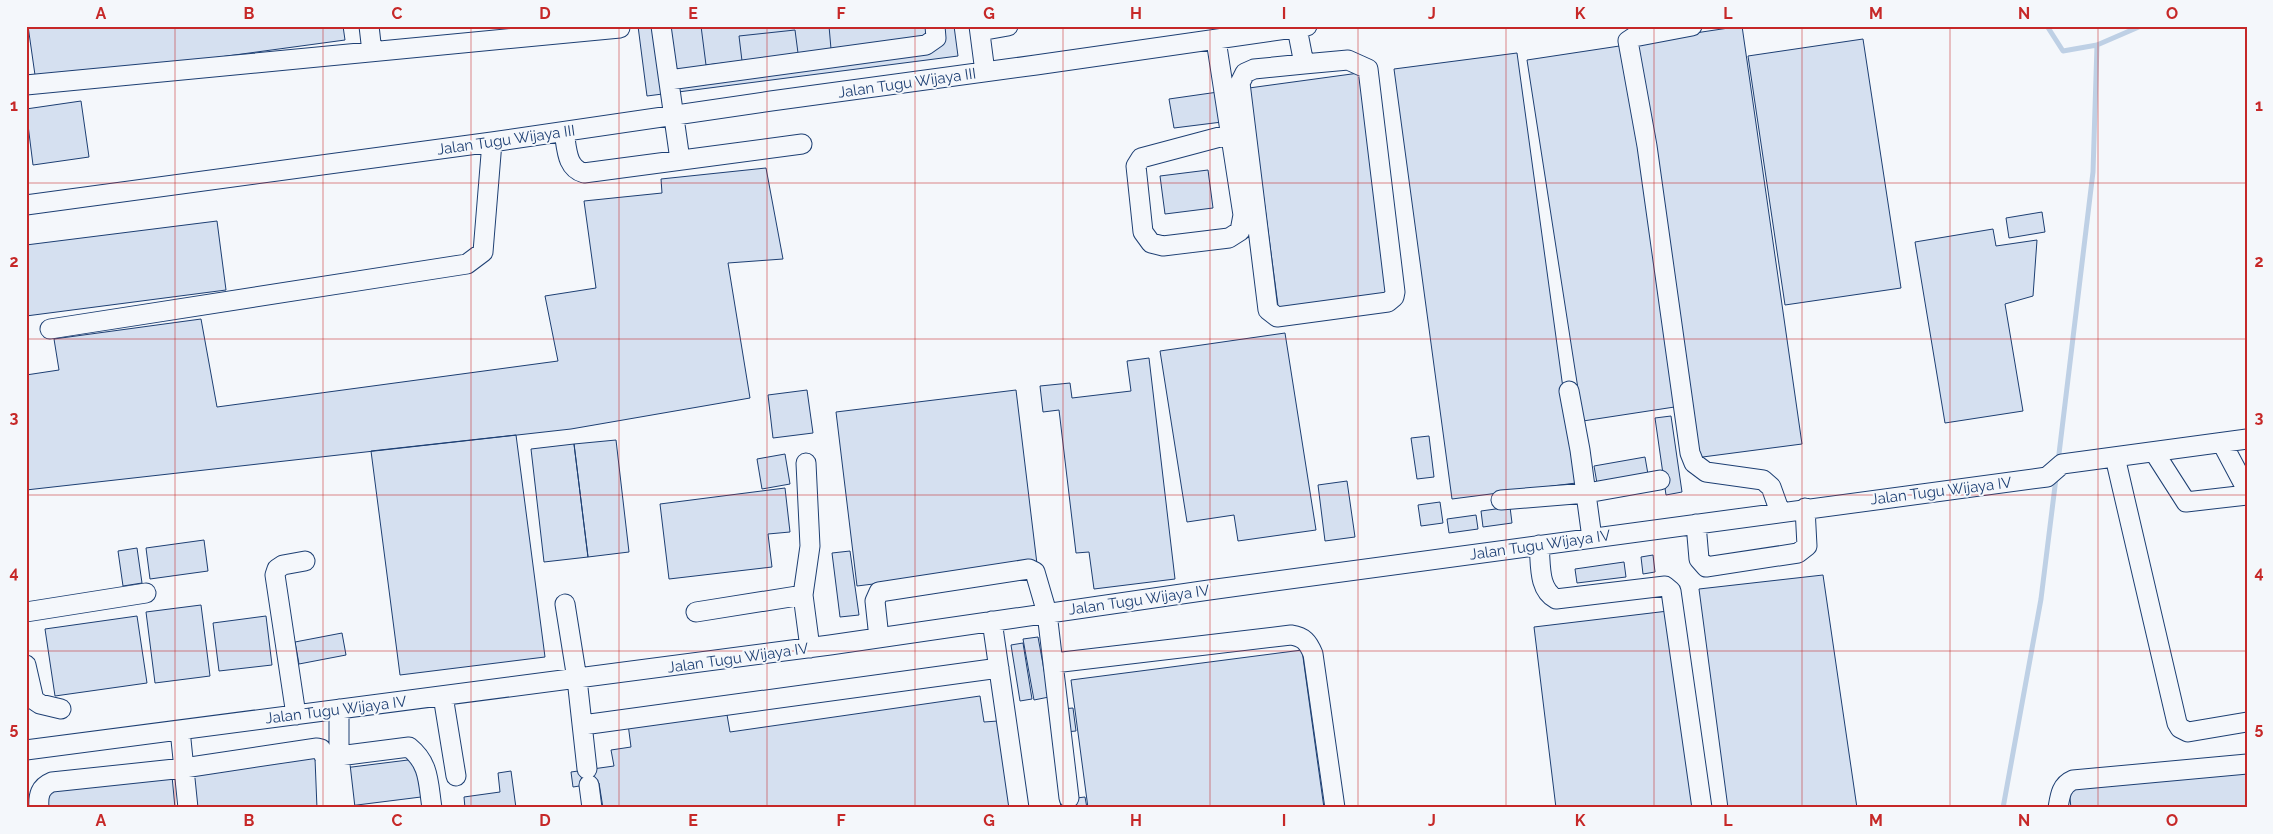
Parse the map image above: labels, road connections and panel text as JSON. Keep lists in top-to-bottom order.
{
  "streets": {
    "street": ["Jalan Tugu Wijaya III", "Jalan Tugu Wijaya IV"]
  },
  "grid": {
    "columns": [
      "A",
      "B",
      "C",
      "D",
      "E",
      "F",
      "G",
      "H",
      "I",
      "J",
      "K",
      "L",
      "M",
      "N",
      "O"
    ],
    "rows": [
      "1",
      "2",
      "3",
      "4",
      "5"
    ]
  }
}
